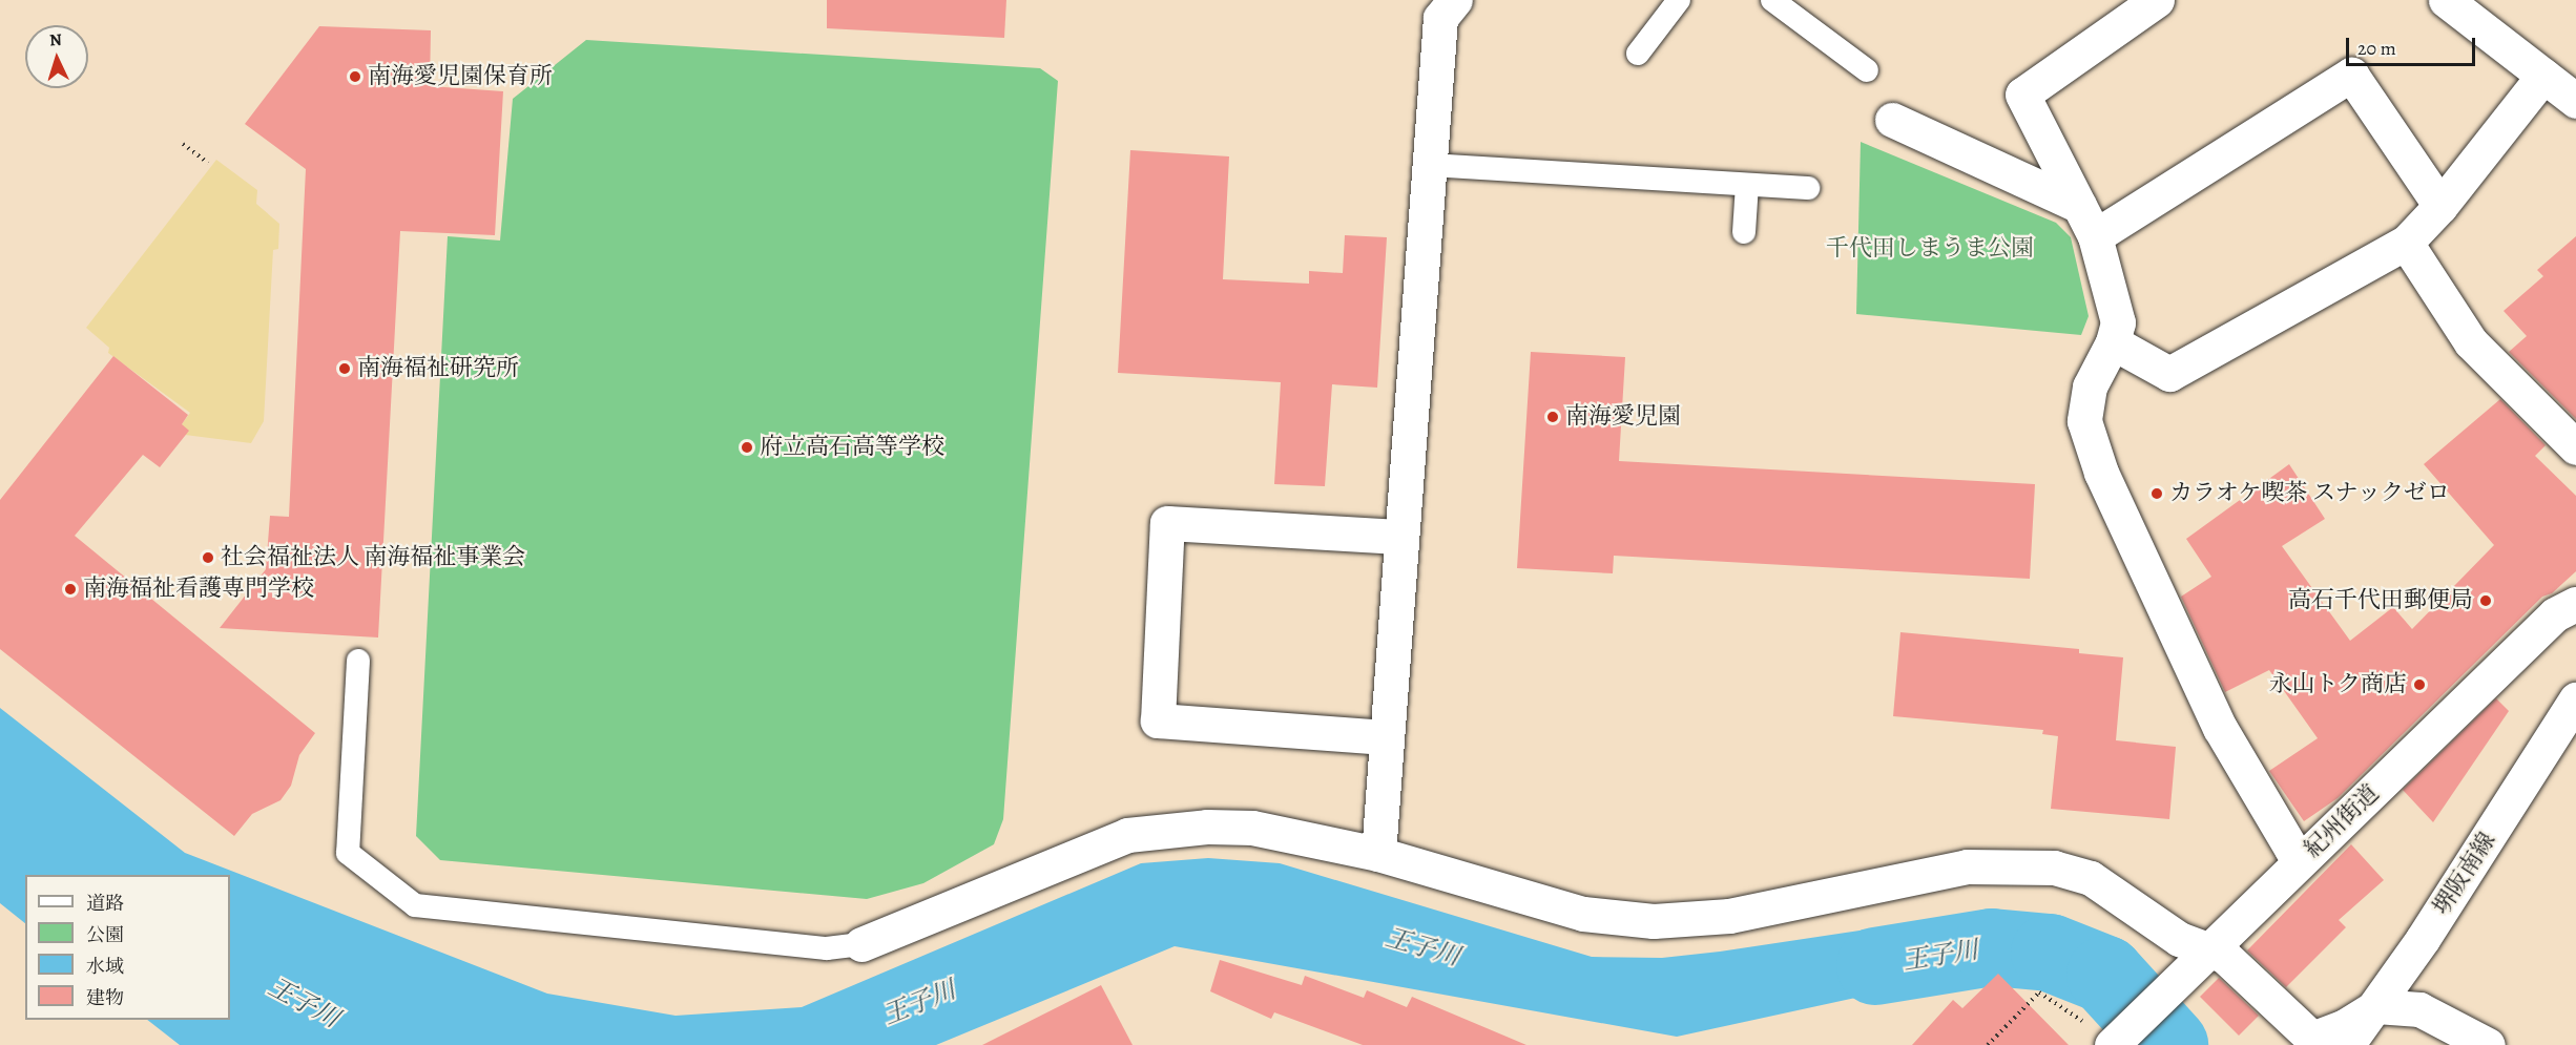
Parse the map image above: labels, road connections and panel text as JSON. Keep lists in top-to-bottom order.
{
  "streets": {
    "street": ["紀州街道", "堺阪南線"]
  },
  "water": ["王子川"],
  "parks": ["千代田しまうま公園"],
  "places": [
    "南海愛児園保育所",
    "南海福祉研究所",
    "南海愛児園",
    "府立高石高等学校",
    "カラオケ喫茶 スナックゼロ",
    "社会福祉法人 南海福祉事業会",
    "南海福祉看護専門学校",
    "高石千代田郵便局",
    "永山トク商店"
  ],
  "legend": [
    "道路",
    "公園",
    "水域",
    "建物"
  ],
  "scale_bar": "20 m",
  "north": "top"
}
